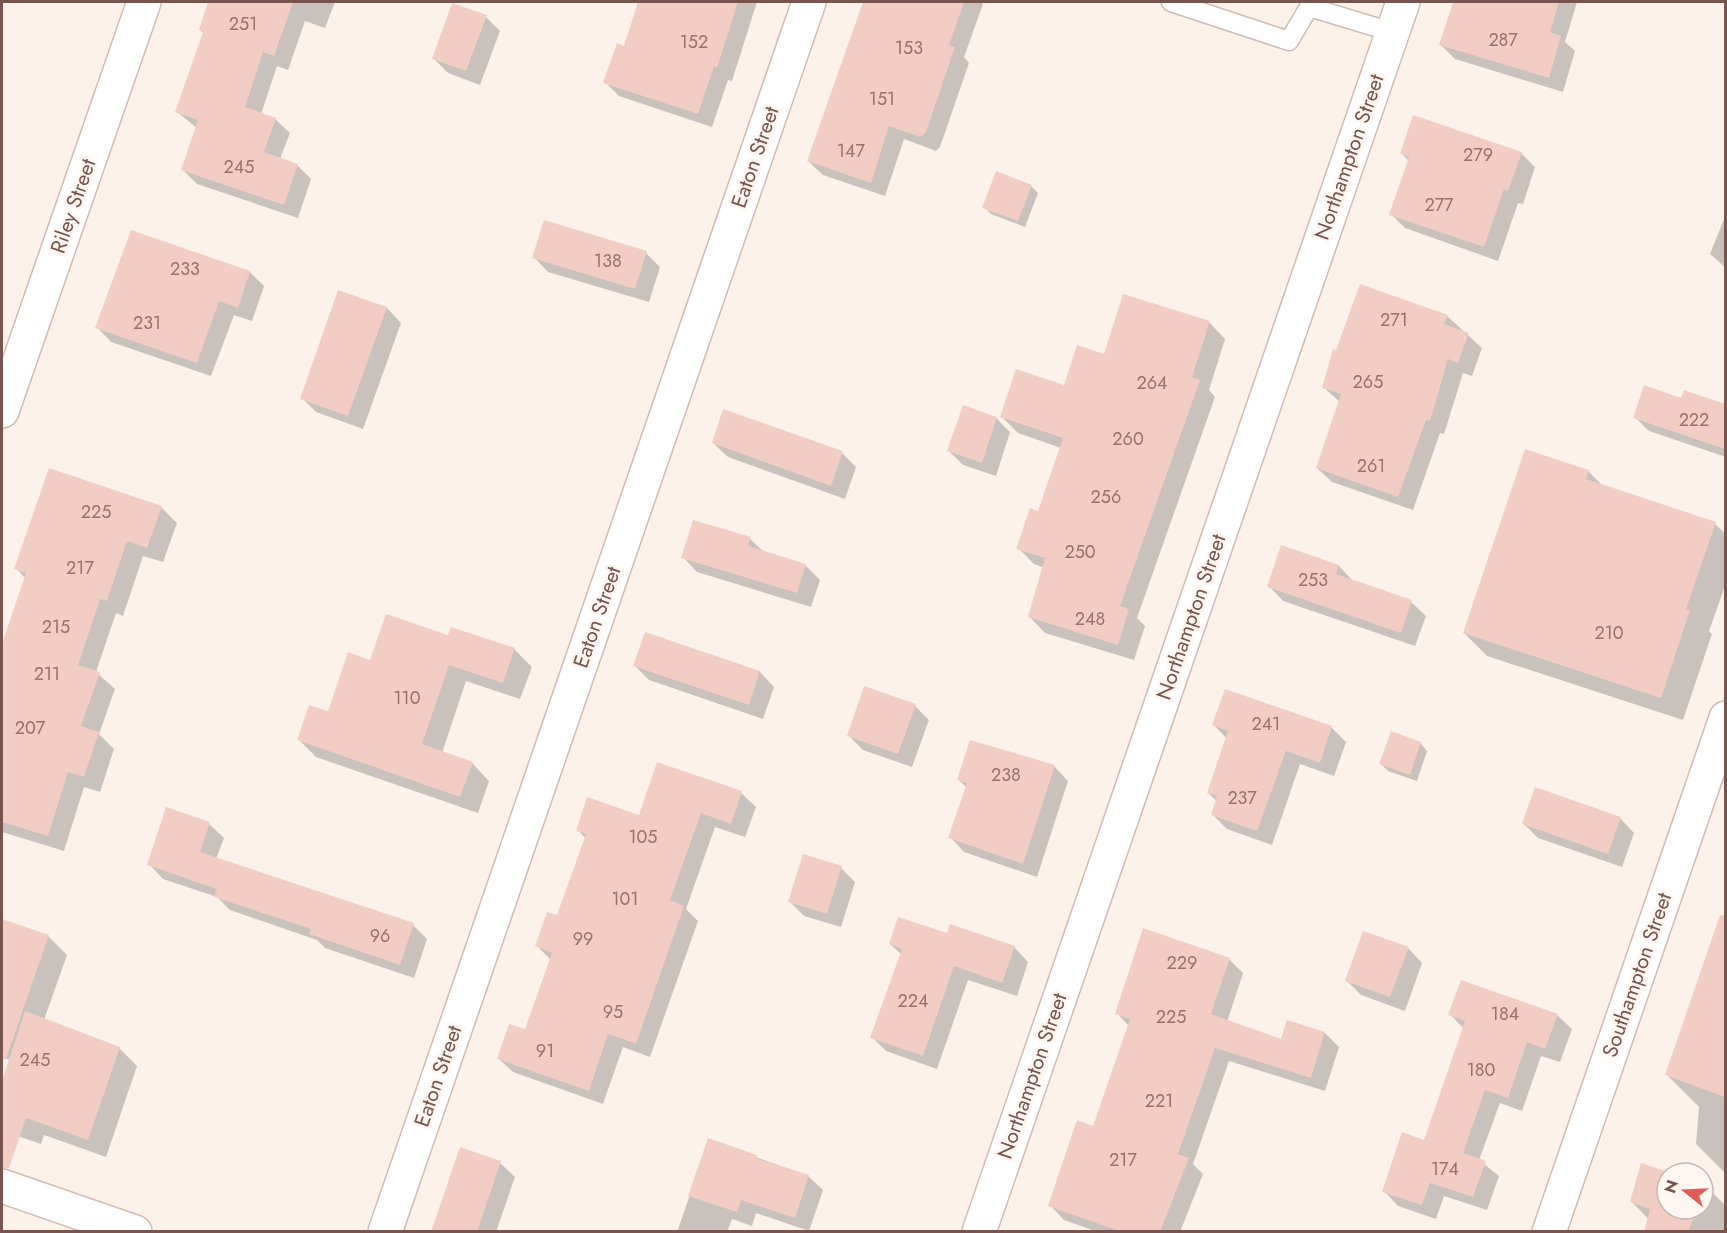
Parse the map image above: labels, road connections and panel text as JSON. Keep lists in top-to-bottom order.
{
  "streets": {
    "street": [
      "Eaton Street",
      "Northampton Street",
      "Riley Street",
      "Southampton Street"
    ]
  },
  "house_numbers": [
    "251",
    "287",
    "152",
    "153",
    "151",
    "147",
    "279",
    "245",
    "277",
    "138",
    "233",
    "271",
    "231",
    "265",
    "264",
    "222",
    "260",
    "261",
    "256",
    "225",
    "250",
    "217",
    "253",
    "248",
    "215",
    "210",
    "211",
    "110",
    "241",
    "207",
    "238",
    "237",
    "105",
    "101",
    "96",
    "99",
    "229",
    "224",
    "95",
    "184",
    "225",
    "91",
    "245",
    "180",
    "221",
    "217",
    "174"
  ],
  "north": "left"
}
